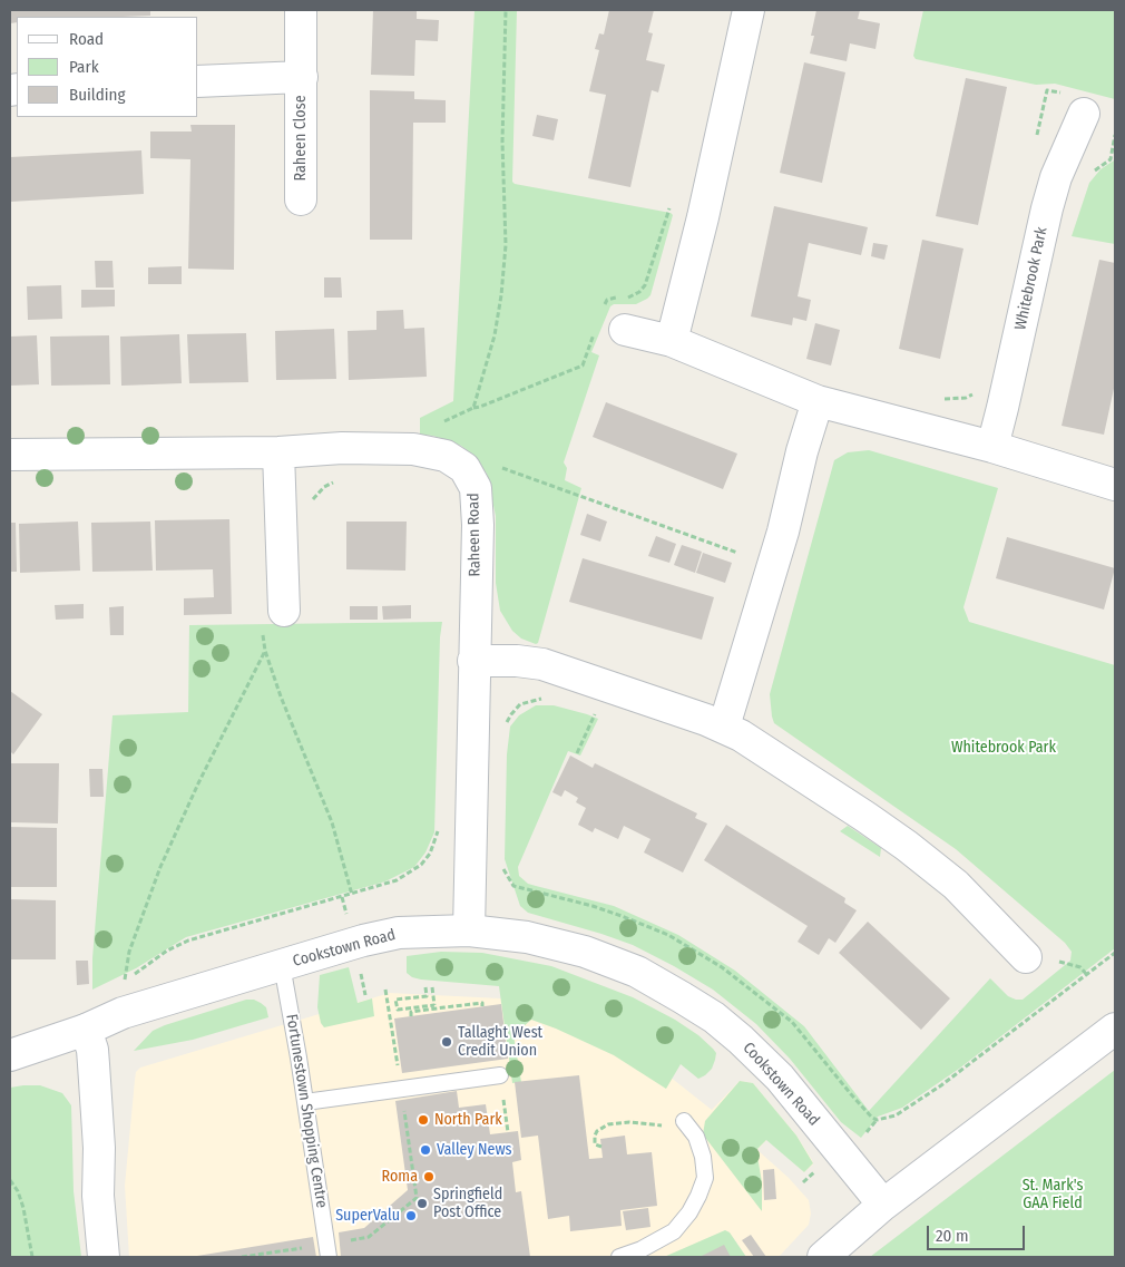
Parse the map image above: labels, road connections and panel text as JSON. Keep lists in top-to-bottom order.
{
  "streets": {
    "street": [
      "Raheen Close",
      "Whitebrook Park",
      "Raheen Road",
      "Cookstown Road"
    ],
    "lane": ["Fortunestown Shopping Centre"]
  },
  "crossings": [
    ["Raheen Road", "Cookstown Road"],
    ["Cookstown Road", "Fortunestown Shopping Centre"]
  ],
  "parks": ["Whitebrook Park", "St. Mark's GAA Field"],
  "places": [
    "Tallaght West Credit Union",
    "North Park",
    "Valley News",
    "Roma",
    "Springfield Post Office",
    "SuperValu"
  ],
  "legend": ["Road", "Park", "Building"],
  "scale_bar": "20 m"
}
